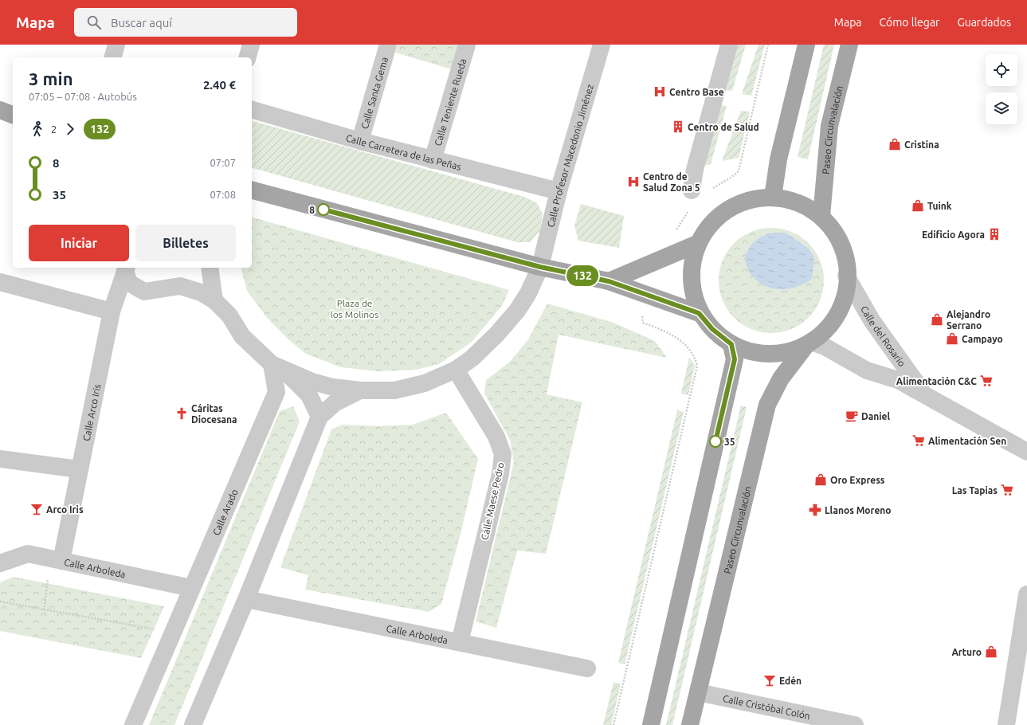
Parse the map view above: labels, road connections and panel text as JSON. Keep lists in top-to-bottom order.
{
  "streets": {
    "main road": ["Paseo Circunvalación"],
    "street": [
      "Calle Santa Gema",
      "Calle Teniente Rueda",
      "Calle Carretera de las Peñas",
      "Calle Profesor Macedonio Jiménez",
      "Calle del Rosario",
      "Calle Arco Iris",
      "Calle Maese Pedro",
      "Calle Arado",
      "Calle Arboleda",
      "Calle Cristóbal Colón"
    ]
  },
  "crossings": [
    ["Calle Santa Gema", "Calle Carretera de las Peñas"],
    ["Calle Teniente Rueda", "Calle Carretera de las Peñas"],
    ["Paseo Circunvalación", "Calle del Rosario"],
    ["Paseo Circunvalación", "Calle Cristóbal Colón"],
    ["Calle Carretera de las Peñas", "Calle Profesor Macedonio Jiménez"],
    ["Calle Arco Iris", "Calle Arboleda"],
    ["Calle Maese Pedro", "Calle Arboleda"],
    ["Calle Arado", "Calle Arboleda"]
  ],
  "parks": ["Plaza de los Molinos"],
  "places": {
    "hospital": ["Centro Base", "Centro de Salud Zona 5"],
    "building": ["Centro de Salud", "Edificio Agora"],
    "shop": [
      "Cristina",
      "Tuink",
      "Alejandro Serrano",
      "Campayo",
      "Oro Express",
      "Arturo"
    ],
    "other": ["8", "35"],
    "supermarket": ["Alimentación C&C", "Alimentación Sen", "Las Tapias"],
    "church": ["Cáritas Diocesana"],
    "cafe": ["Daniel"],
    "bar": ["Arco Iris", "Edén"],
    "pharmacy": ["Llanos Moreno"]
  },
  "lines": ["bus line 132"],
  "page": {
    "header": "Mapa",
    "search": "Buscar aquí",
    "nav": ["Mapa", "Cómo llegar", "Guardados"],
    "on_map": "132",
    "heading": ["3 min", "07:05 – 07:08 · Autobús", "2.40 €"],
    "legs": ["2", "132"],
    "list": [
      {
        "name": "8",
        "value": "07:07"
      },
      {
        "name": "35",
        "value": "07:08"
      }
    ],
    "buttons": ["Iniciar", "Billetes"]
  }
}
